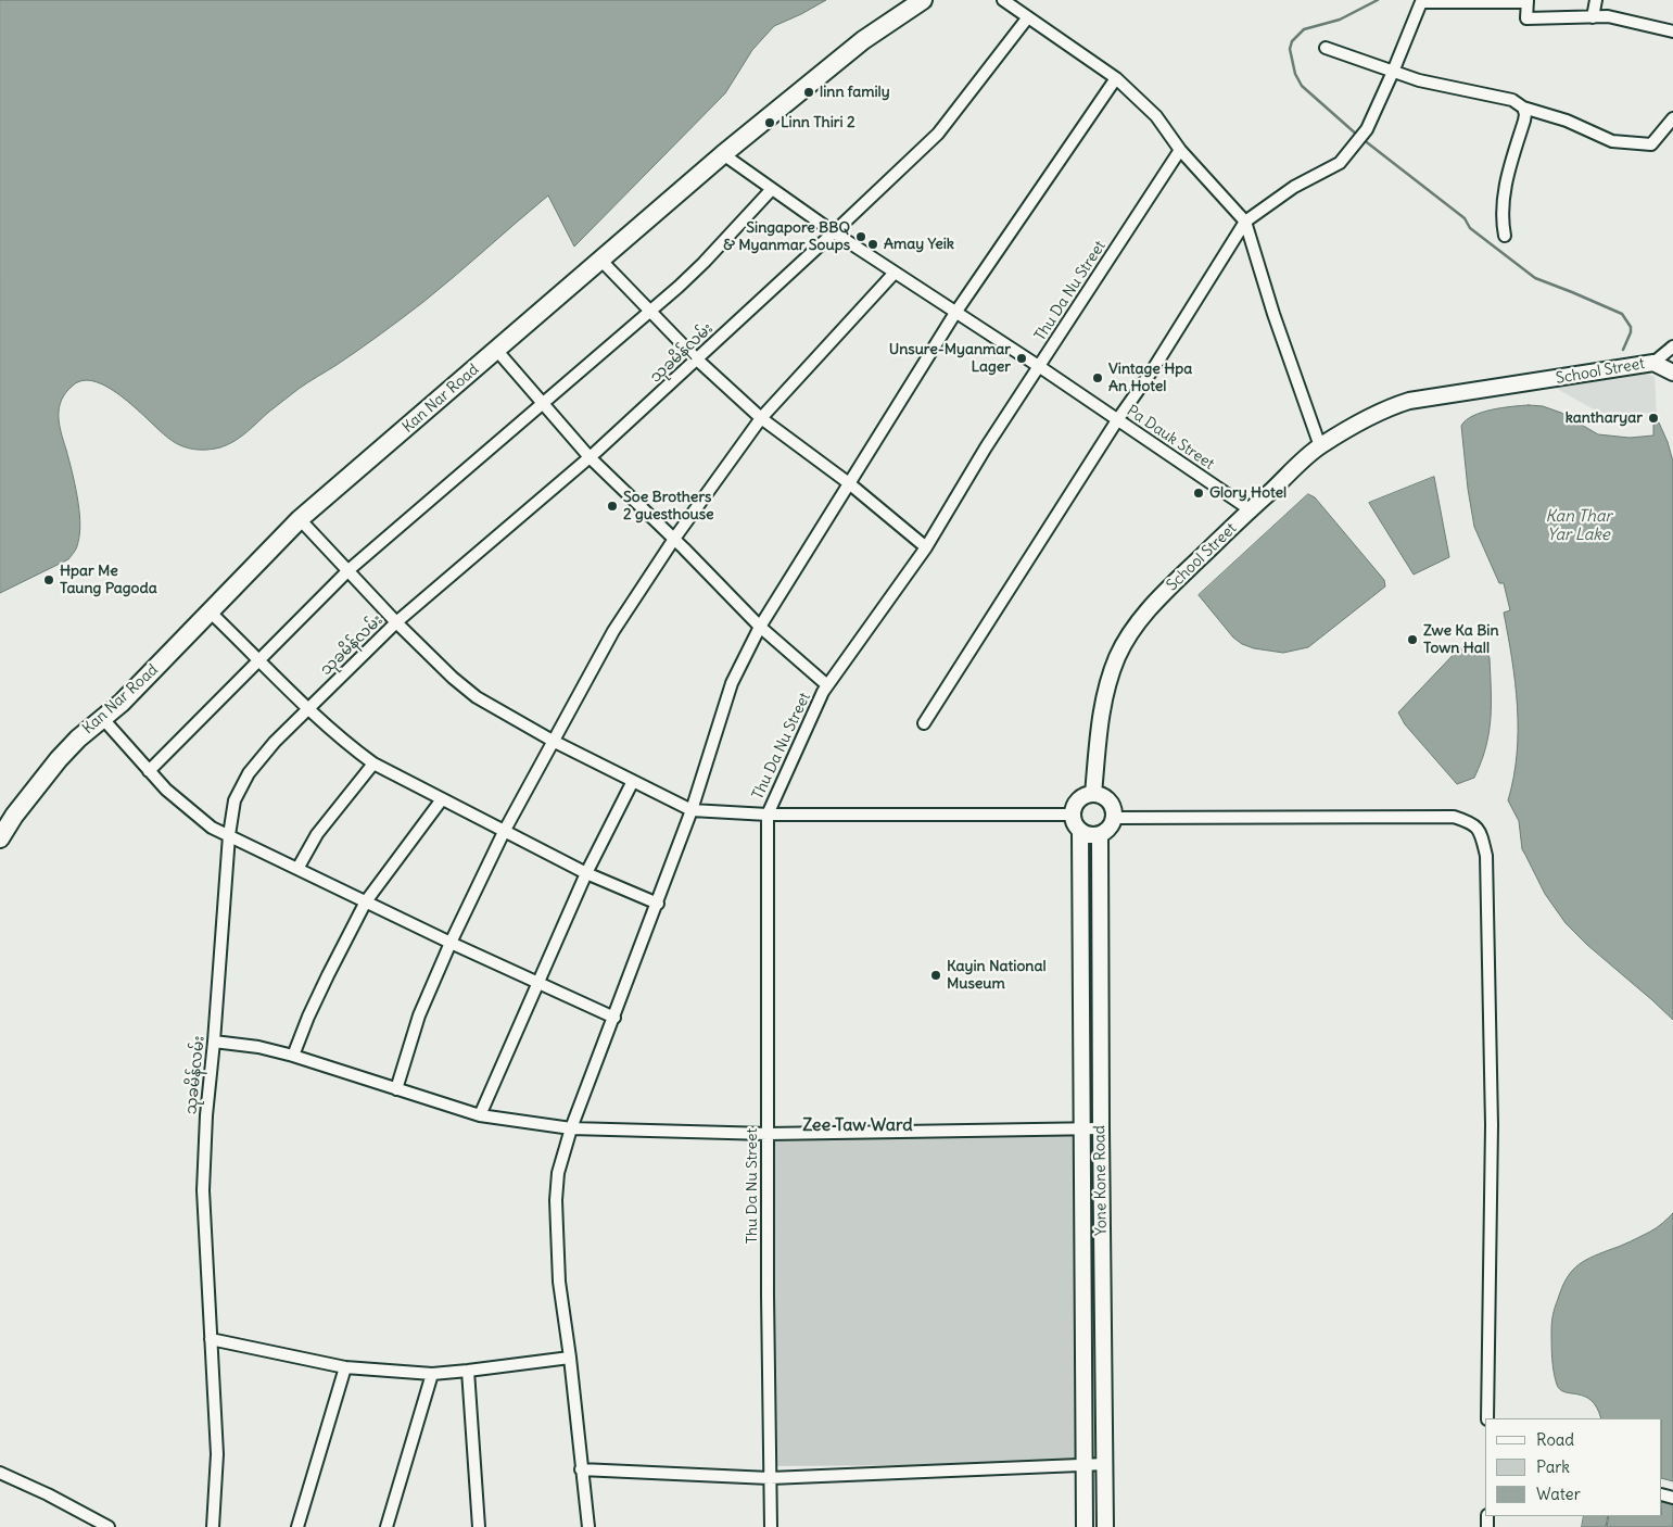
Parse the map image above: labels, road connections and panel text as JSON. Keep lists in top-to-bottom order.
{
  "streets": {
    "main road": ["Kan Nar Road"],
    "street": [
      "Thu Da Nu Street",
      "သုခမိန်လမ်း",
      "School Street",
      "Pa Dauk Street",
      "Yone Kone Road"
    ]
  },
  "crossings": [
    ["Thu Da Nu Street", "Pa Dauk Street"],
    ["သုခမိန်လမ်း", "Pa Dauk Street"],
    ["School Street", "Pa Dauk Street"],
    ["School Street", "Yone Kone Road"],
    ["Kan Nar Road", "Pa Dauk Street"]
  ],
  "districts": ["Zee Taw Ward"],
  "water": ["Kan Thar Yar Lake"],
  "places": [
    "linn family",
    "Linn Thiri 2",
    "Singapore BBQ & Myanmar Soups",
    "Amay Yeik",
    "Unsure-Myanmar Lager",
    "Vintage Hpa An Hotel",
    "kantharyar",
    "Glory Hotel",
    "Soe Brothers 2 guesthouse",
    "Hpar Me Taung Pagoda",
    "Zwe Ka Bin Town Hall",
    "Kayin National Museum"
  ],
  "legend": ["Road", "Park", "Water"]
}
